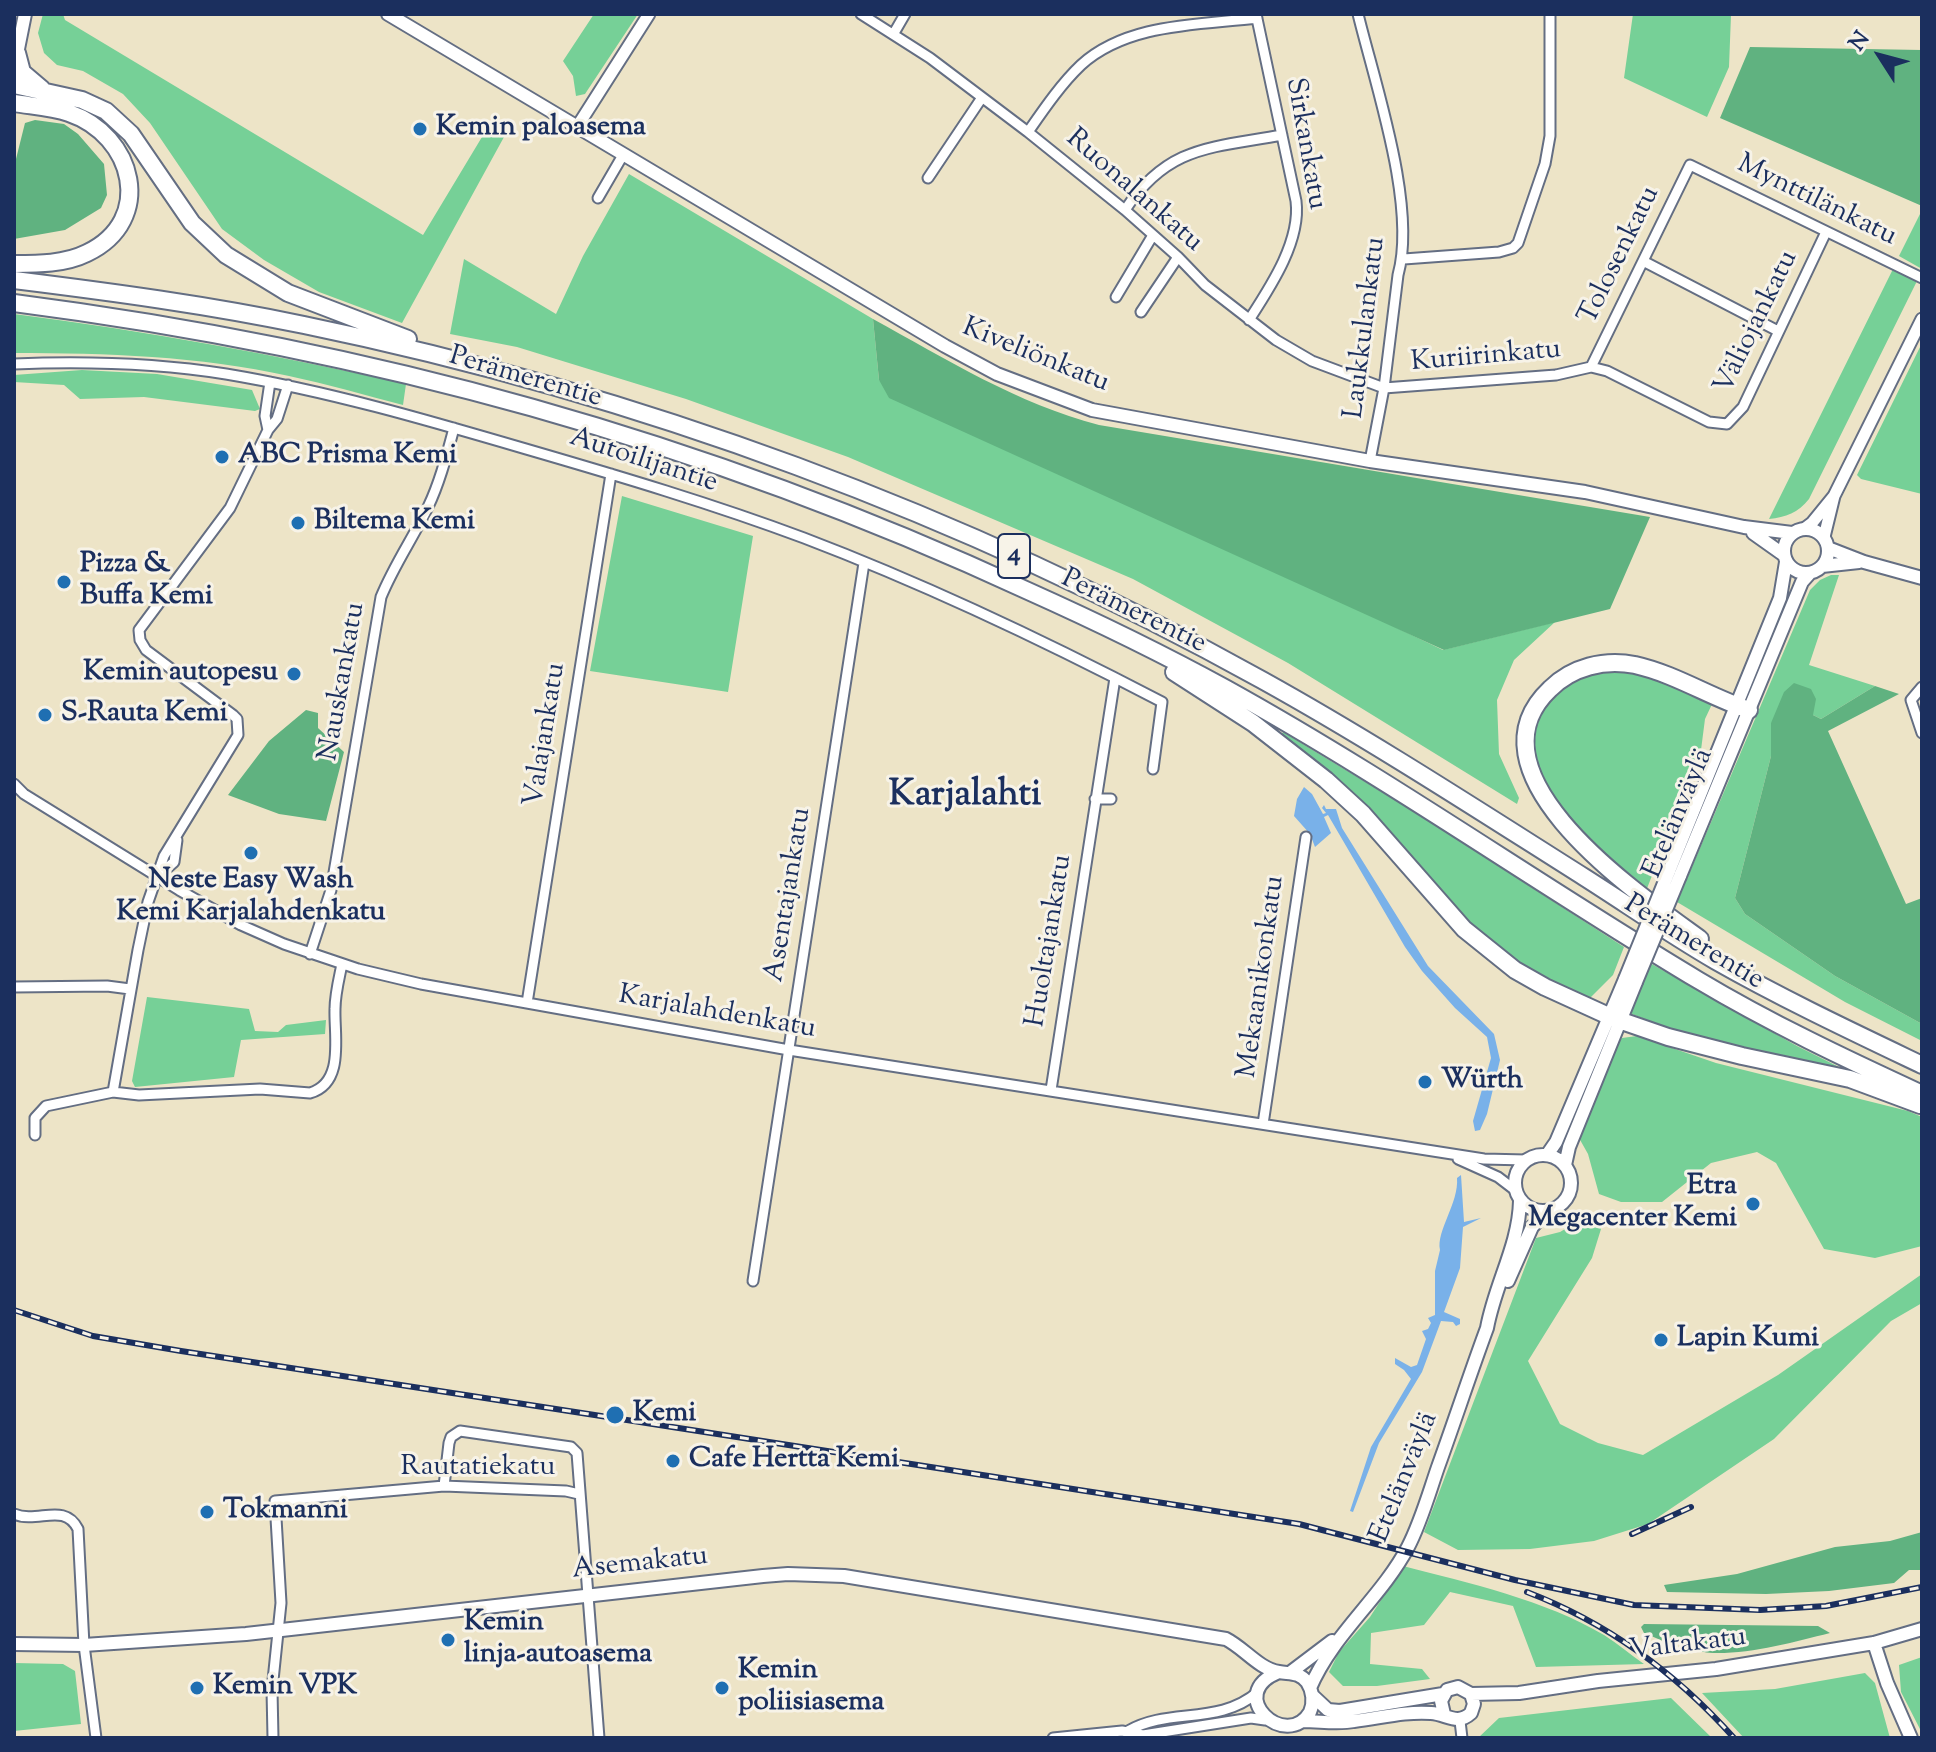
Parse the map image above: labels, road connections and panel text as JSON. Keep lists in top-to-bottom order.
{
  "streets": {
    "highway": ["Perämerentie", "4"],
    "main road": [
      "Kiveliönkatu",
      "Etelänväylä",
      "Asemakatu",
      "Valtakatu"
    ],
    "street": [
      "Sirkankatu",
      "Ruonalankatu",
      "Mynttilänkatu",
      "Tolosenkatu",
      "Väliojankatu",
      "Laukkulankatu",
      "Kuriirinkatu",
      "Autoilijantie",
      "Nauskankatu",
      "Valajankatu",
      "Asentajankatu",
      "Huoltajankatu",
      "Mekaanikonkatu",
      "Karjalahdenkatu",
      "Rautatiekatu"
    ]
  },
  "crossings": [
    ["Sirkankatu", "Ruonalankatu"],
    ["Ruonalankatu", "Laukkulankatu"],
    ["Ruonalankatu", "Kuriirinkatu"],
    ["Mynttilänkatu", "Tolosenkatu"],
    ["Mynttilänkatu", "Väliojankatu"],
    ["Tolosenkatu", "Väliojankatu"],
    ["Tolosenkatu", "Kuriirinkatu"],
    ["Väliojankatu", "Kuriirinkatu"],
    ["Laukkulankatu", "Kiveliönkatu"],
    ["Laukkulankatu", "Kuriirinkatu"],
    ["Kiveliönkatu", "Etelänväylä"],
    ["Autoilijantie", "Nauskankatu"],
    ["Autoilijantie", "Valajankatu"],
    ["Autoilijantie", "Asentajankatu"],
    ["Autoilijantie", "Huoltajankatu"],
    ["Nauskankatu", "Karjalahdenkatu"],
    ["Valajankatu", "Karjalahdenkatu"],
    ["Etelänväylä", "Karjalahdenkatu"],
    ["Etelänväylä", "Asemakatu"],
    ["Asentajankatu", "Karjalahdenkatu"],
    ["Huoltajankatu", "Karjalahdenkatu"],
    ["Mekaanikonkatu", "Karjalahdenkatu"],
    ["Rautatiekatu", "Asemakatu"]
  ],
  "districts": ["Karjalahti"],
  "places": [
    "Kemin paloasema",
    "ABC Prisma Kemi",
    "Biltema Kemi",
    "Pizza & Buffa Kemi",
    "Kemin autopesu",
    "S-Rauta Kemi",
    "Neste Easy Wash Kemi Karjalahdenkatu",
    "Würth",
    "Etra Megacenter Kemi",
    "Lapin Kumi",
    "Kemi",
    "Cafe Hertta Kemi",
    "Tokmanni",
    "Kemin linja-autoasema",
    "Kemin VPK",
    "Kemin poliisiasema"
  ],
  "north": "top left"
}
